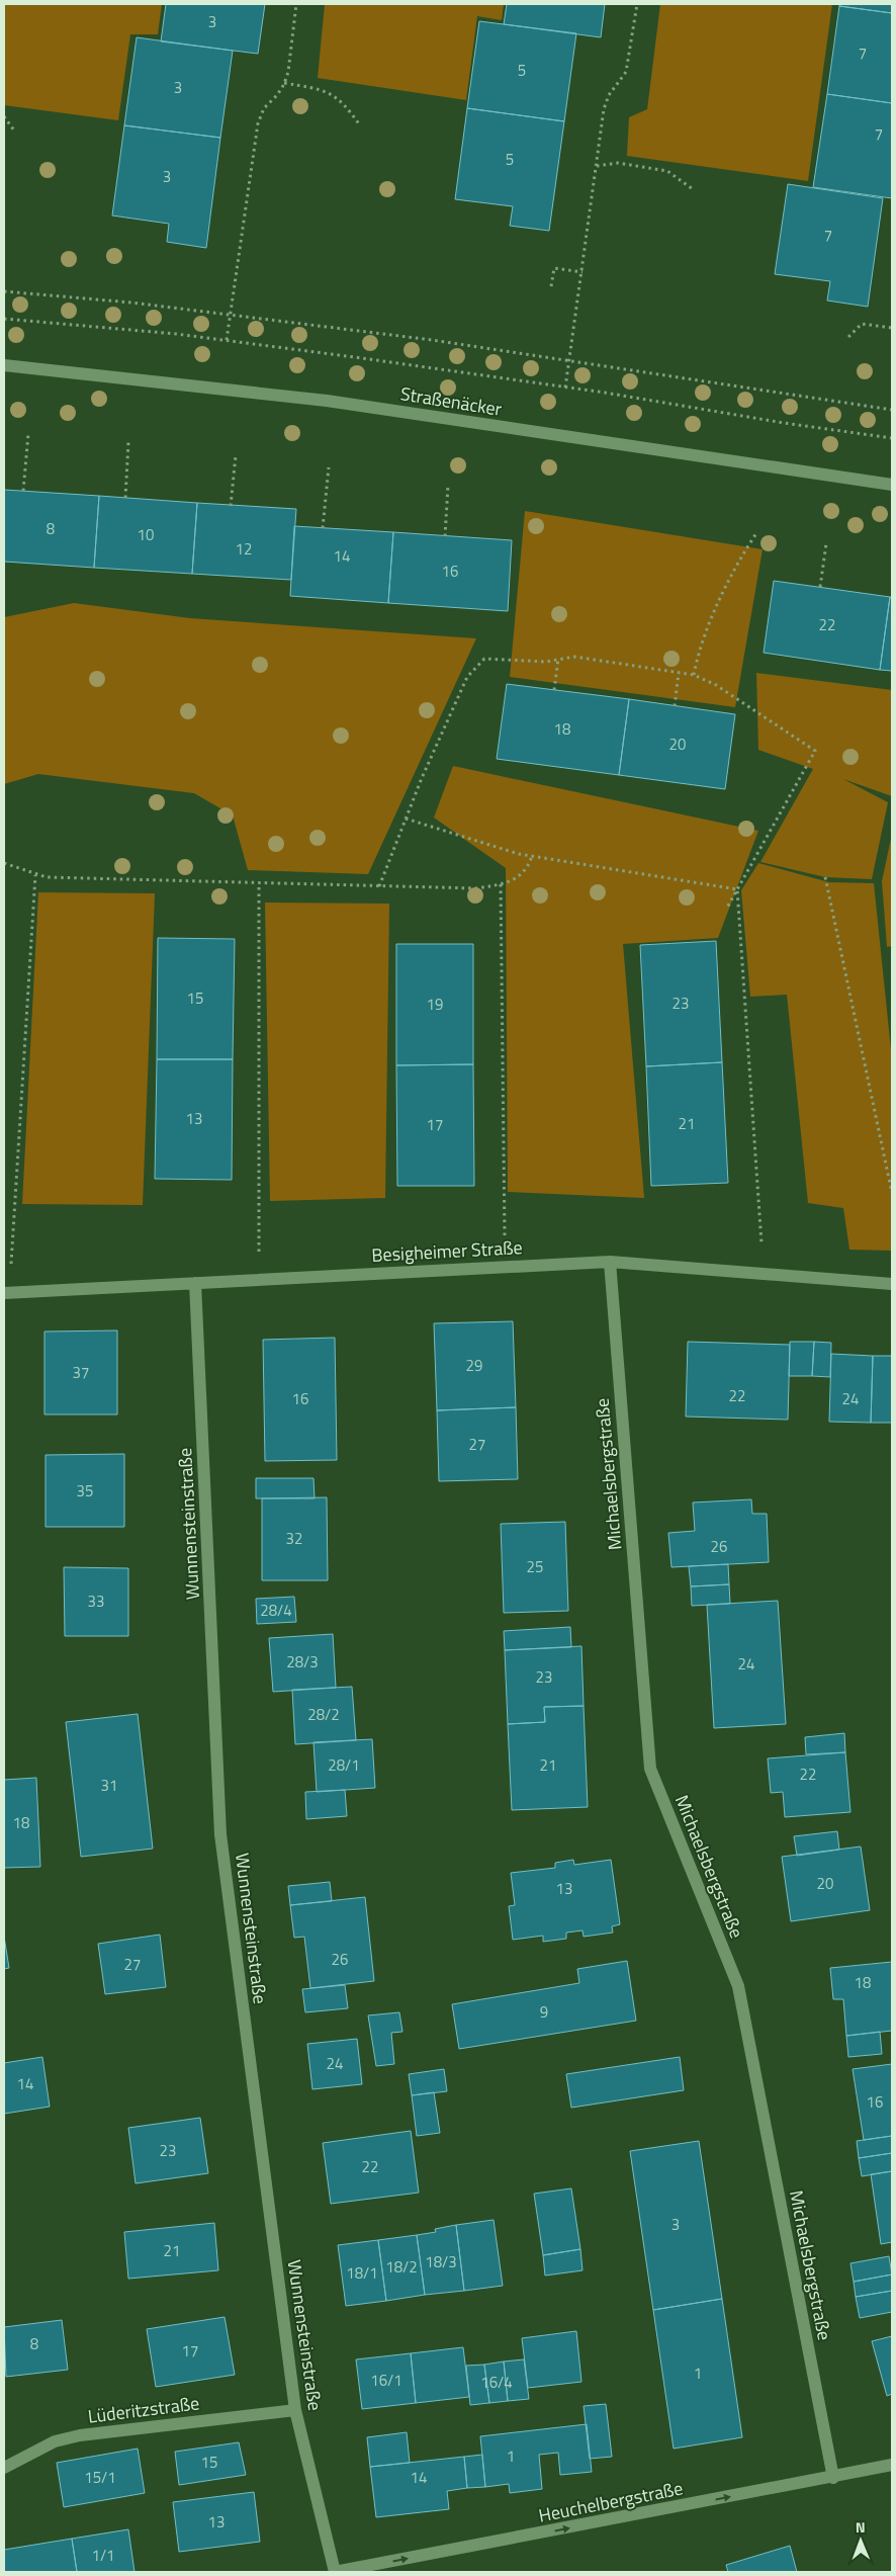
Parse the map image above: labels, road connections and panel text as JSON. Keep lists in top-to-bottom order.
{
  "streets": {
    "street": [
      "Straßenäcker",
      "Besigheimer Straße",
      "Michaelsbergstraße",
      "Wunnensteinstraße",
      "Lüderitzstraße",
      "Heuchelbergstraße"
    ]
  },
  "crossings": [
    ["Besigheimer Straße", "Michaelsbergstraße"],
    ["Besigheimer Straße", "Wunnensteinstraße"],
    ["Michaelsbergstraße", "Heuchelbergstraße"],
    ["Wunnensteinstraße", "Lüderitzstraße"],
    ["Wunnensteinstraße", "Heuchelbergstraße"]
  ],
  "one_way": ["Heuchelbergstraße"],
  "house_numbers": [
    "3",
    "7",
    "5",
    "3",
    "7",
    "5",
    "3",
    "7",
    "8",
    "10",
    "12",
    "14",
    "16",
    "22",
    "18",
    "20",
    "15",
    "23",
    "19",
    "13",
    "21",
    "17",
    "29",
    "37",
    "22",
    "16",
    "24",
    "27",
    "35",
    "32",
    "26",
    "25",
    "33",
    "28/4",
    "28/3",
    "24",
    "23",
    "28/2",
    "28/1",
    "21",
    "22",
    "31",
    "18",
    "20",
    "13",
    "26",
    "27",
    "18",
    "9",
    "24",
    "14",
    "16",
    "23",
    "22",
    "3",
    "21",
    "18/3",
    "18/2",
    "18/1",
    "8",
    "17",
    "1",
    "16/1",
    "16/4",
    "1",
    "15",
    "15/1",
    "14",
    "13",
    "1/1"
  ],
  "north": "top"
}
